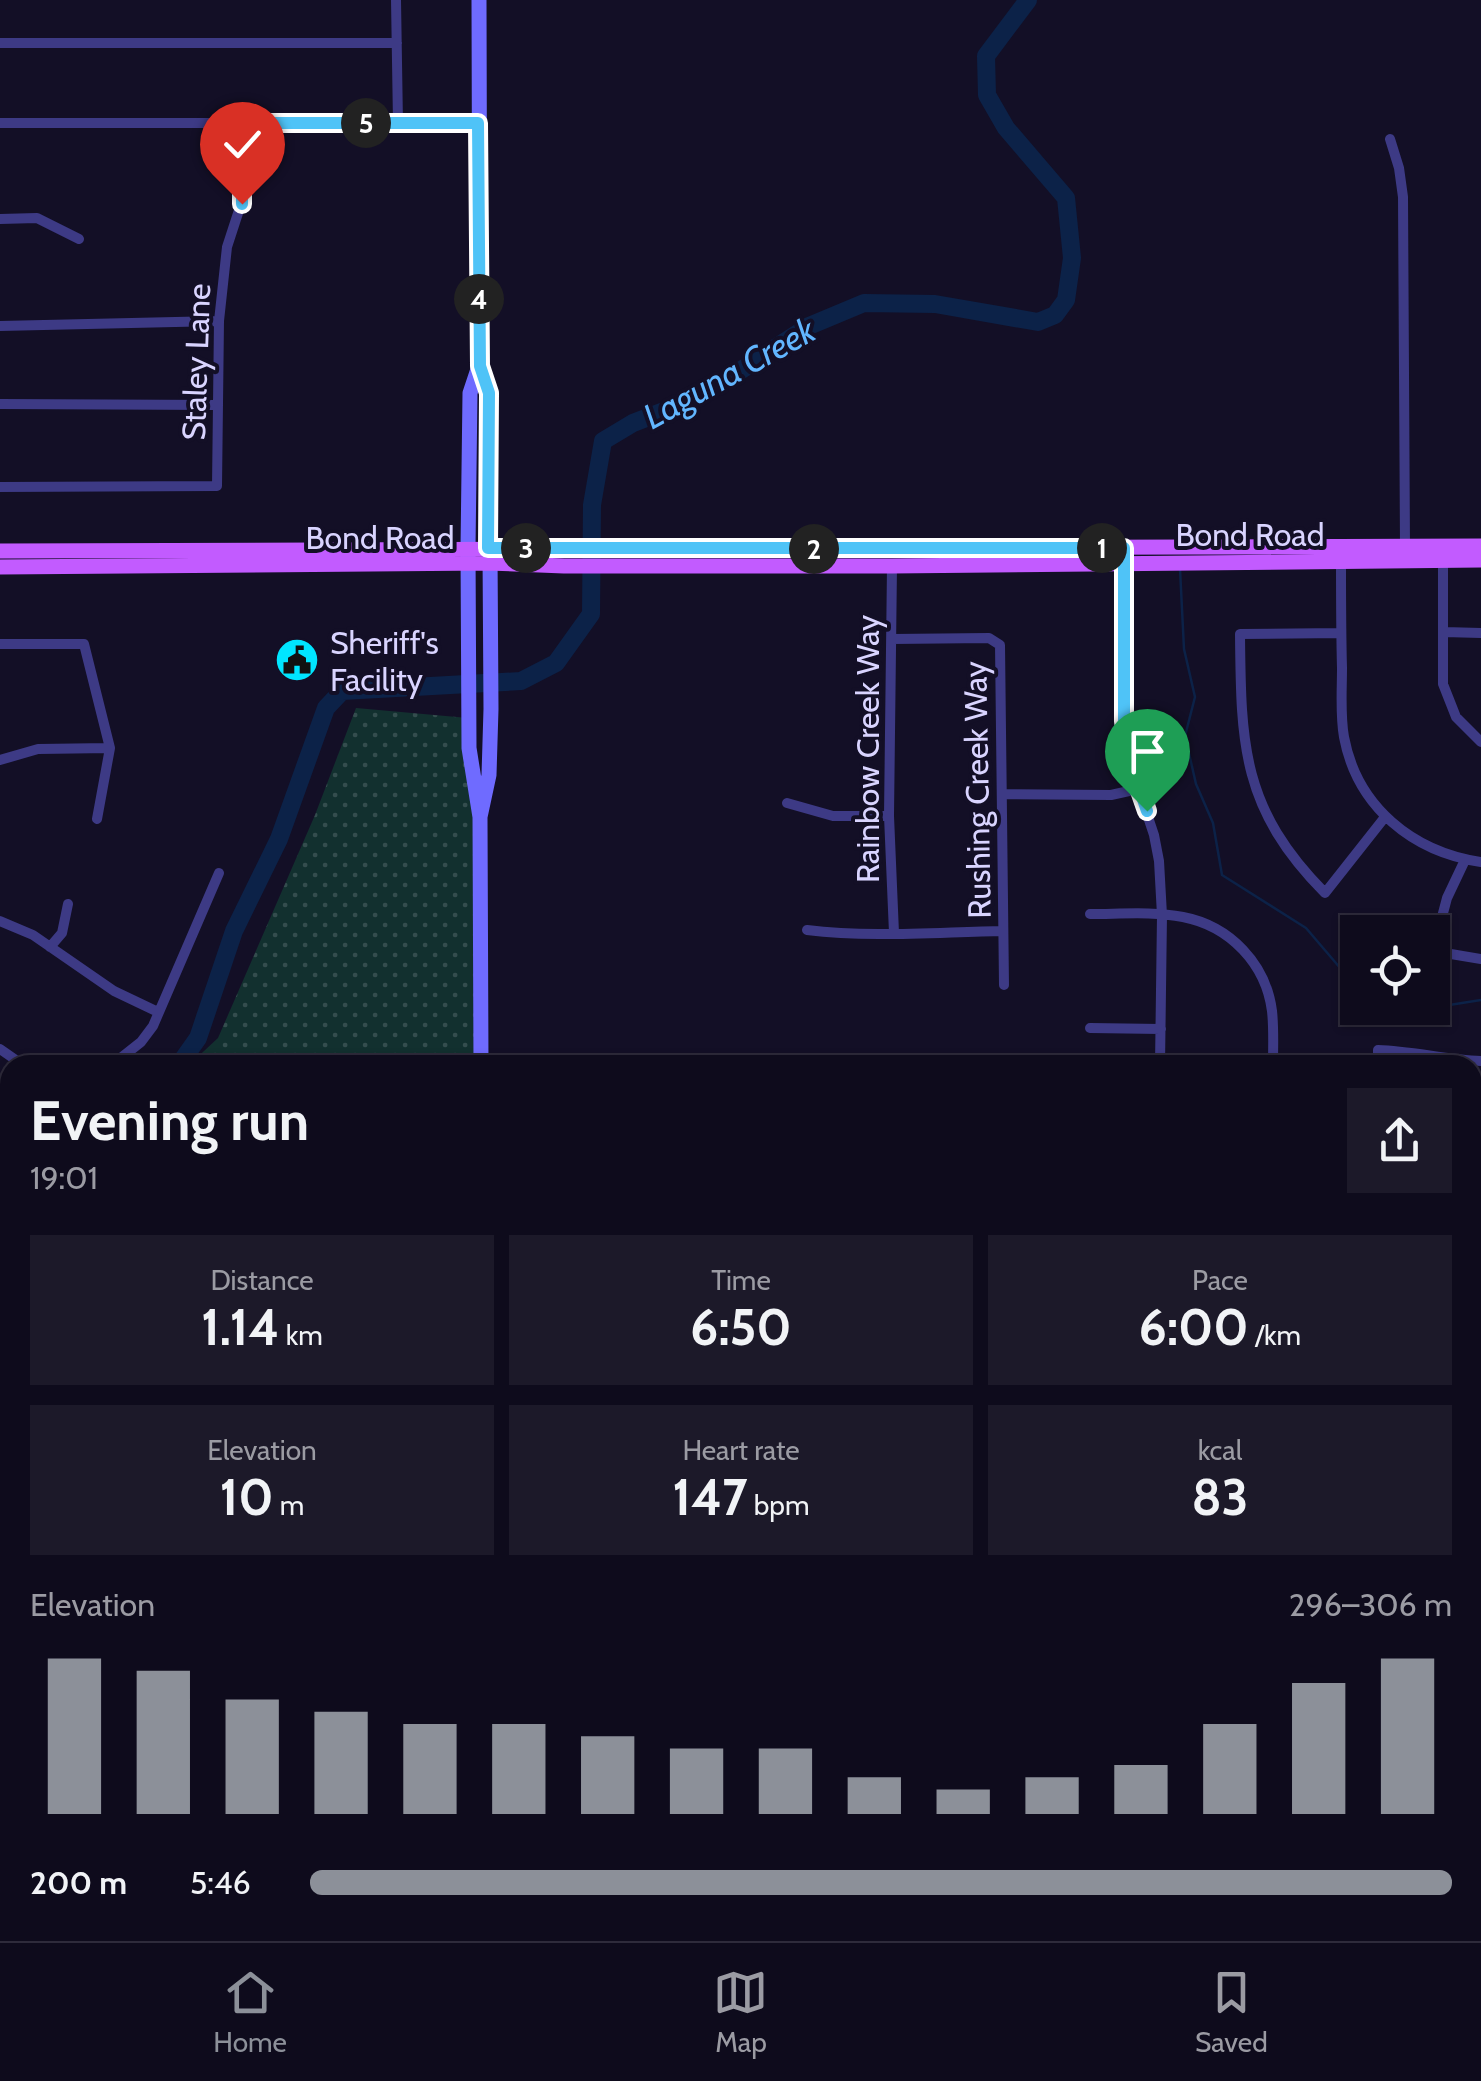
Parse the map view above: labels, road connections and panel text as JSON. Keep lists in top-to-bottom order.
{
  "streets": {
    "main road": ["Bond Road"],
    "street": ["Staley Lane", "Rainbow Creek Way", "Rushing Creek Way"]
  },
  "crossings": [
    ["Bond Road", "Rainbow Creek Way"],
    ["Rainbow Creek Way", "Rushing Creek Way"]
  ],
  "water": ["Laguna Creek"],
  "places": {
    "public building": ["Sheriff's Facility"]
  },
  "page": {
    "pins": [
      "5",
      "4",
      "1",
      "3",
      "2"
    ],
    "heading": ["Evening run", "19:01"],
    "stats": [
      ["Distance", "1.14 km"],
      ["Time", "6:50"],
      ["Pace", "6:00 /km"],
      ["Elevation", "10 m"],
      ["Heart rate", "147 bpm"],
      ["kcal", "83"]
    ],
    "chart": ["Elevation", "296–306 m"],
    "list": [
      {
        "name": "200 m",
        "note": "5:46"
      }
    ],
    "tabs": ["Home", "Map", "Saved"]
  }
}
